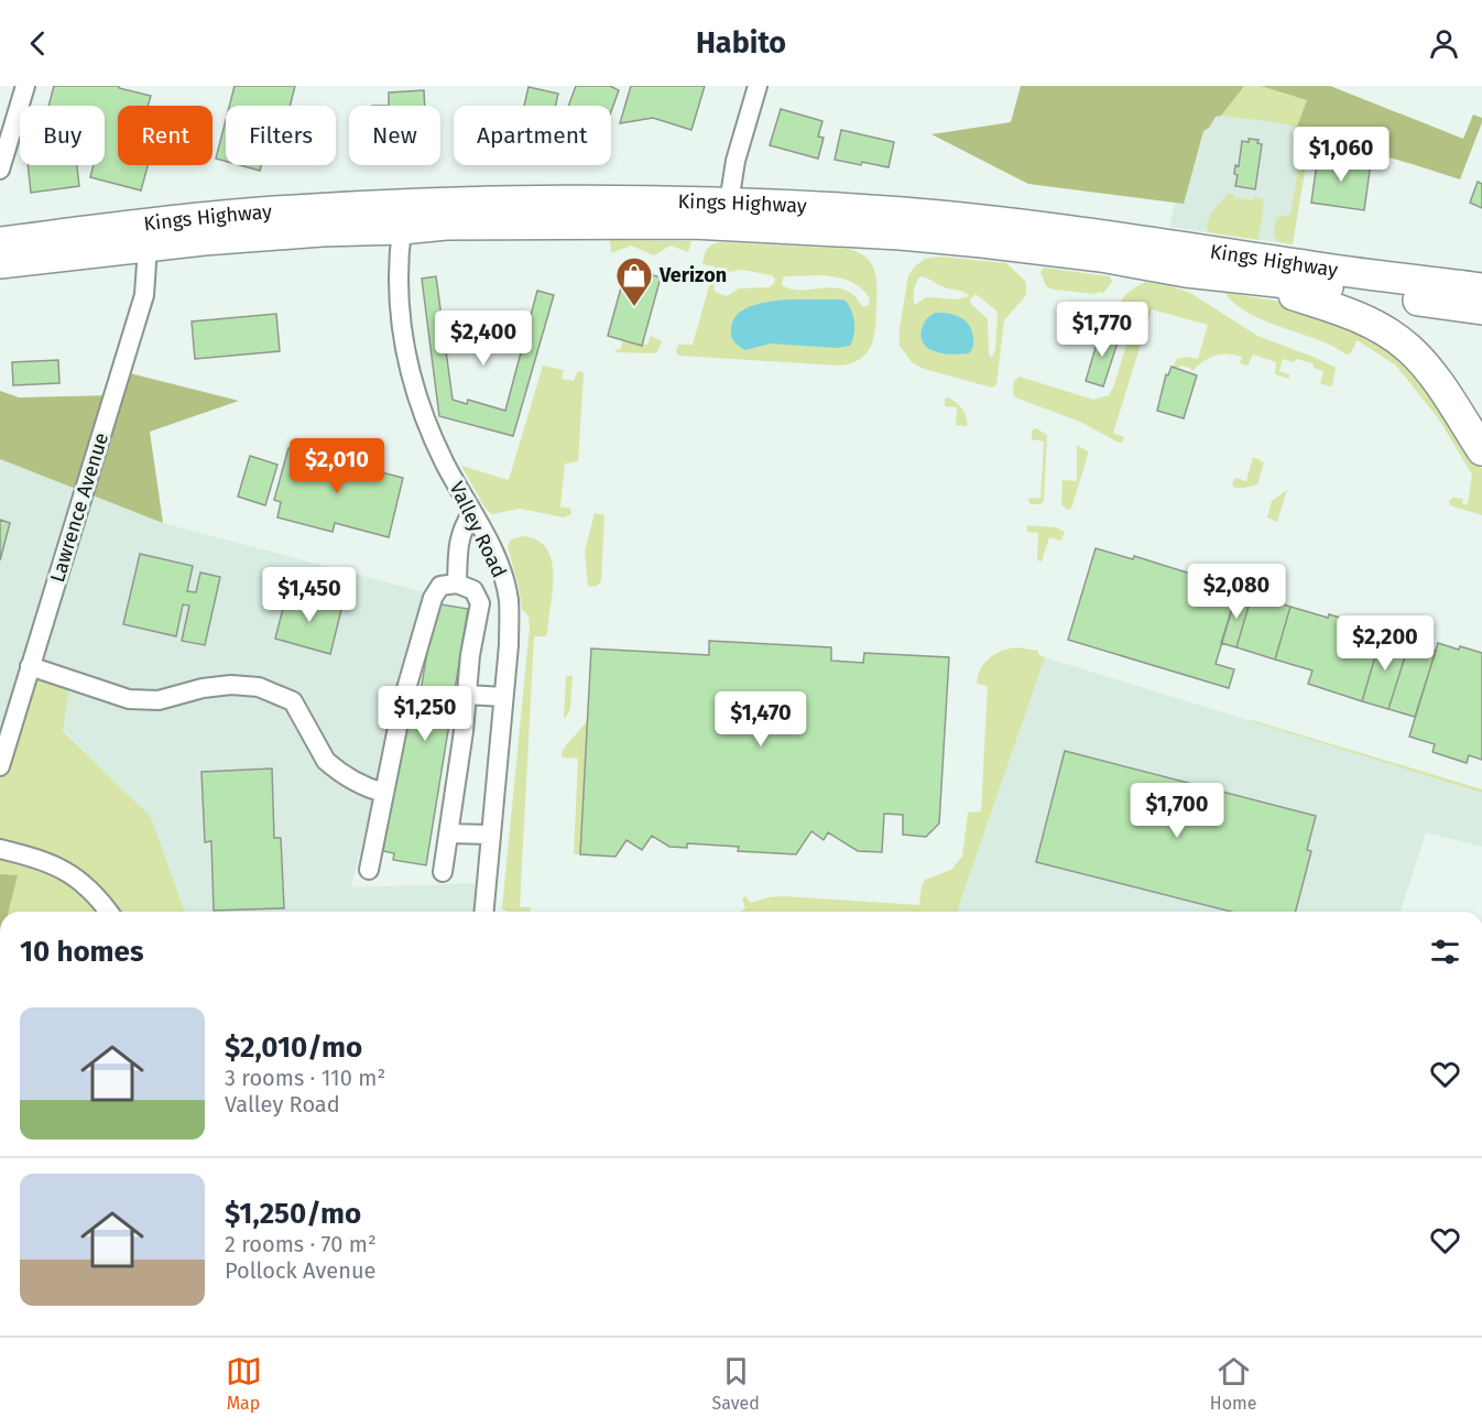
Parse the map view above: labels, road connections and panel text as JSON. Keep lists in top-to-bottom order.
{
  "streets": {
    "main road": ["Kings Highway"],
    "street": ["Lawrence Avenue", "Valley Road"]
  },
  "crossings": [
    ["Kings Highway", "Lawrence Avenue"],
    ["Kings Highway", "Valley Road"]
  ],
  "places": {
    "shop": ["Verizon"]
  },
  "page": {
    "header": "Habito",
    "chip": [
      "Buy",
      "Rent",
      "Filters",
      "New",
      "Apartment"
    ],
    "price": [
      "$1,060",
      "$1,770",
      "$2,400",
      "$2,010",
      "$2,080",
      "$1,450",
      "$2,200",
      "$1,250",
      "$1,470",
      "$1,700"
    ],
    "heading": "10 homes",
    "list": [
      {
        "name": "$2,010/mo",
        "note": "3 rooms · 110 m² · Valley Road"
      },
      {
        "name": "$1,250/mo",
        "note": "2 rooms · 70 m² · Pollock Avenue"
      }
    ],
    "tabs": ["Map", "Saved", "Home"]
  }
}
